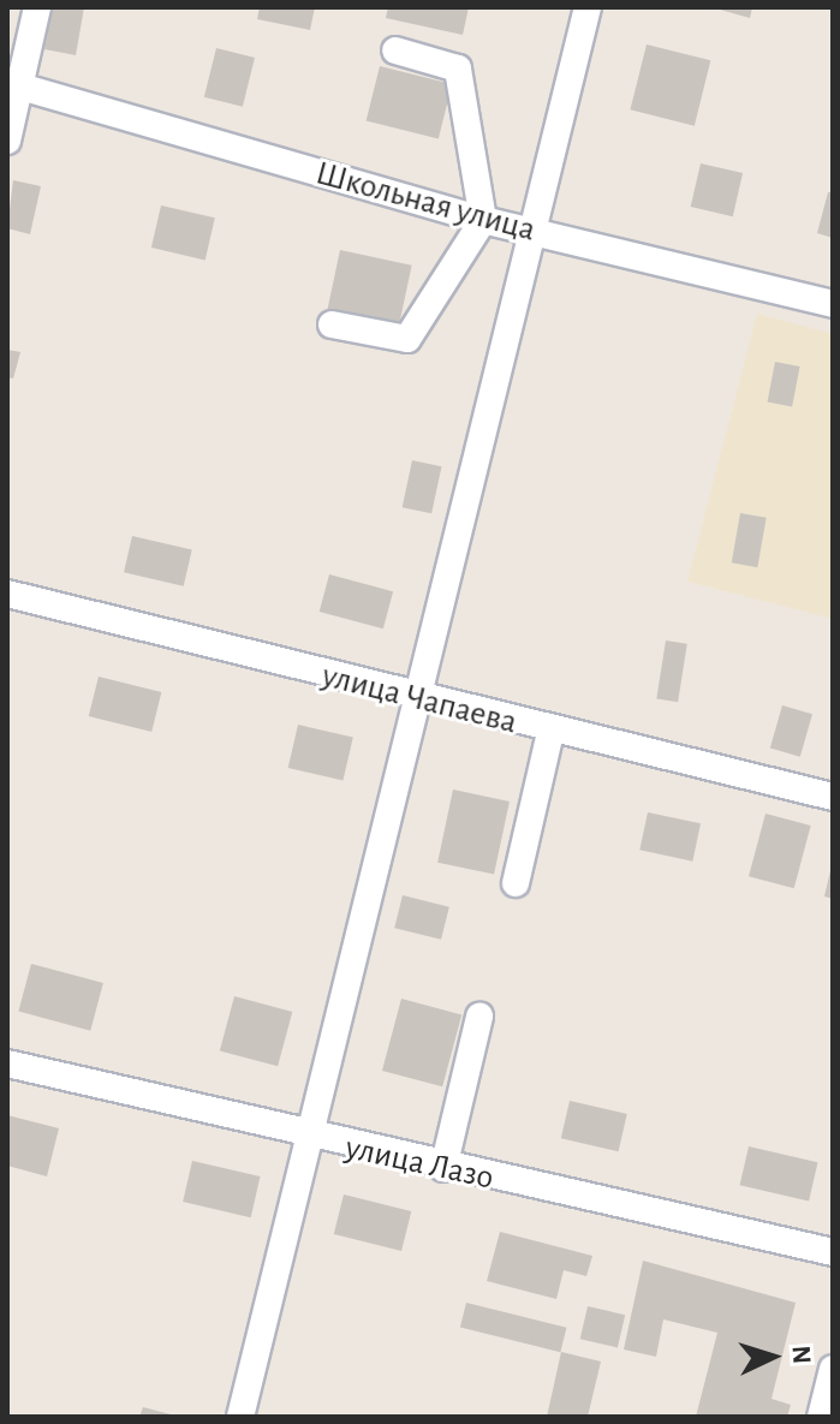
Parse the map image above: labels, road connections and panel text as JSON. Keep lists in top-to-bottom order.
{
  "streets": {
    "street": ["Школьная улица", "улица Чапаева", "улица Лазо"]
  },
  "north": "right"
}
